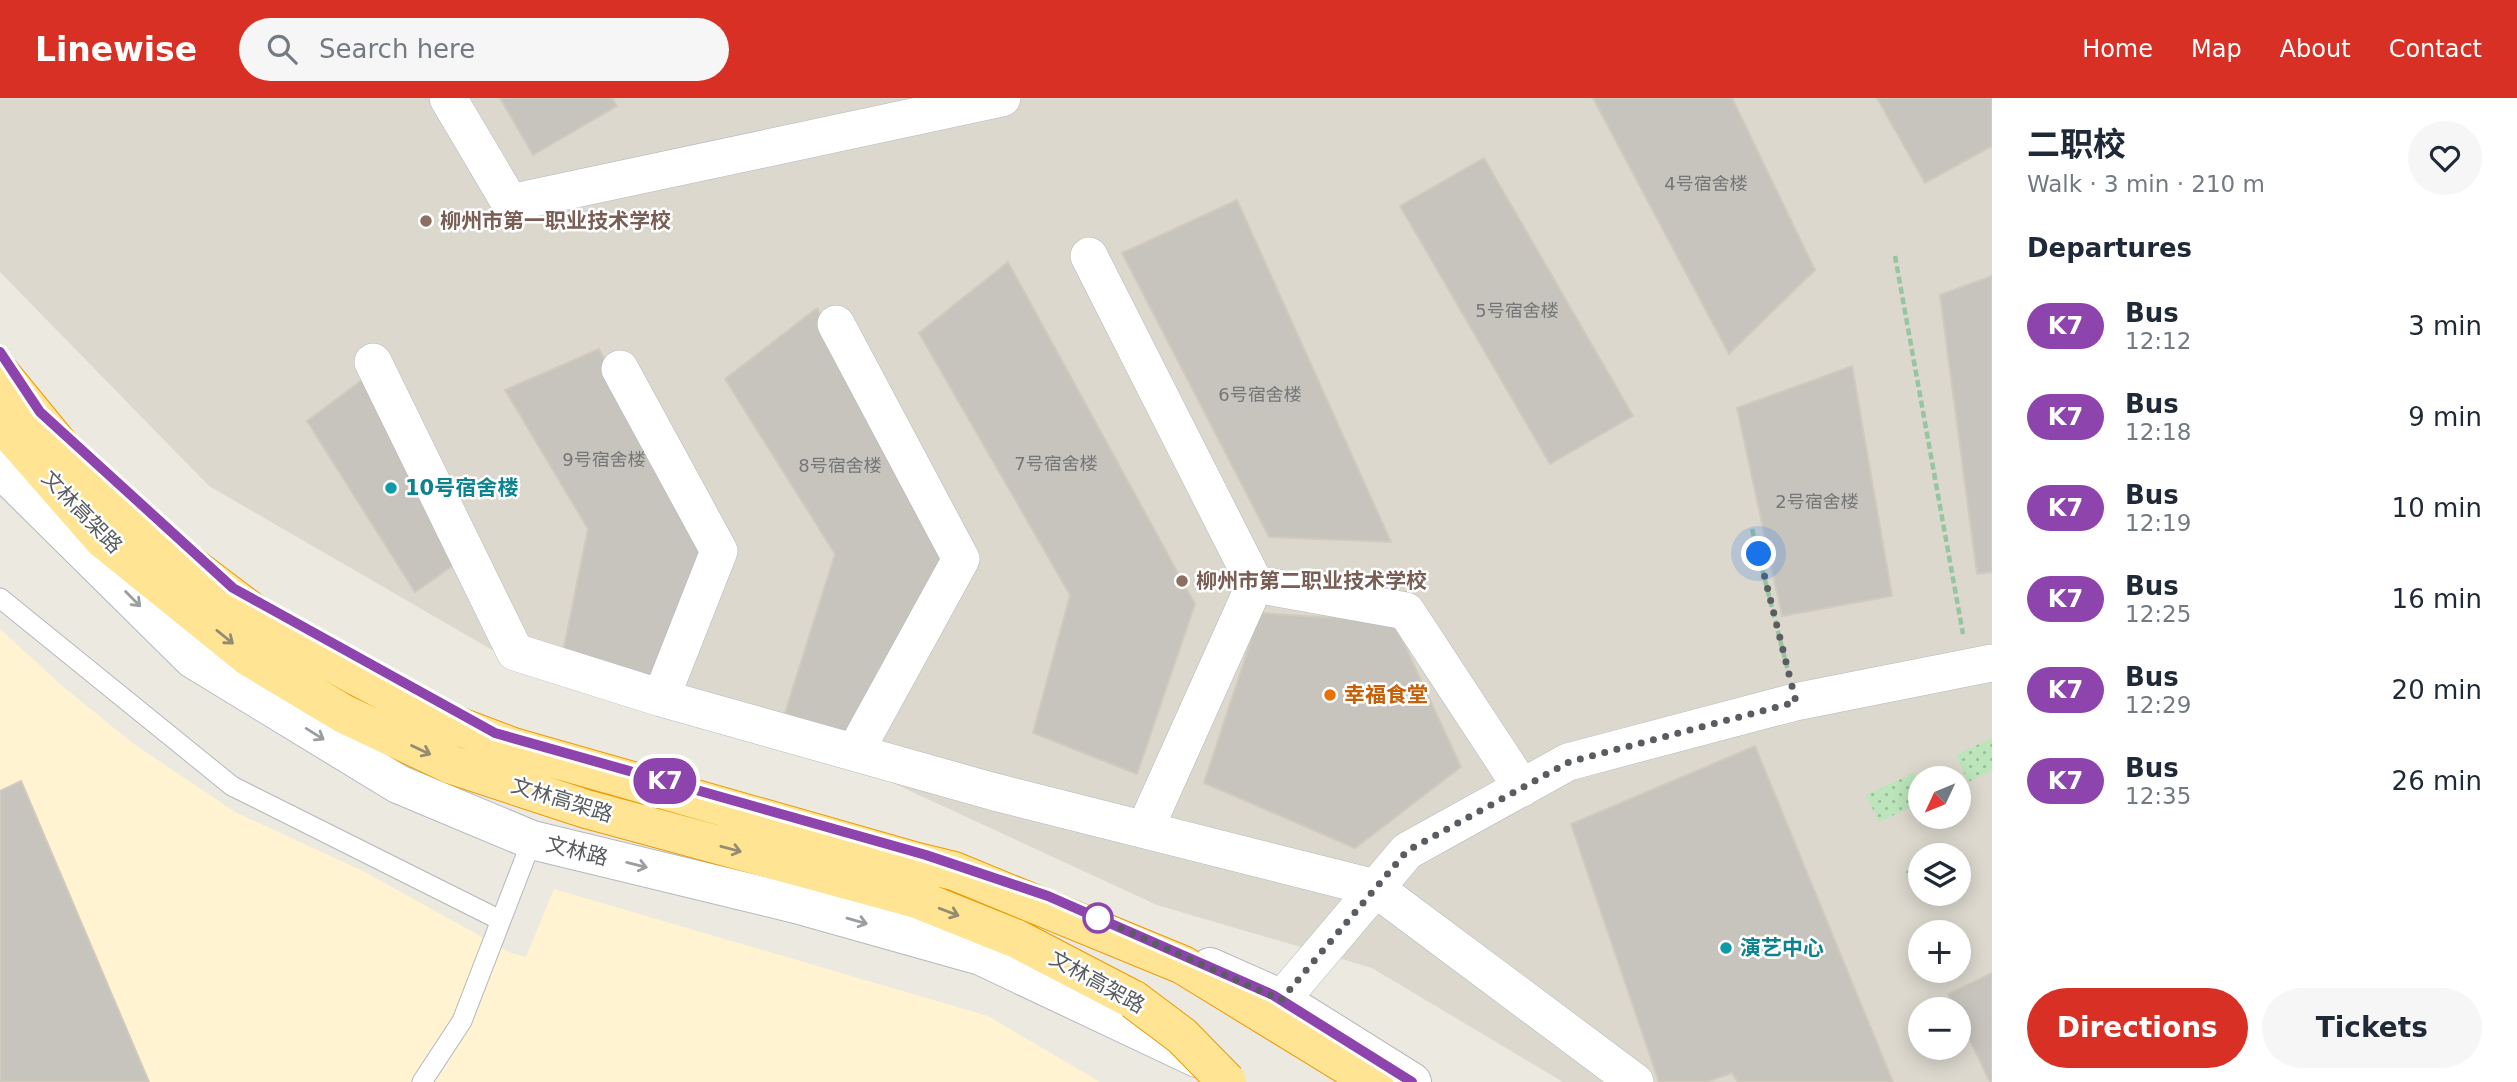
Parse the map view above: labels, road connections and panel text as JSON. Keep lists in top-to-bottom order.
{
  "streets": {
    "highway": ["文林高架路"],
    "main road": ["文林路"]
  },
  "places": [
    "柳州市第一职业技术学校",
    "10号宿舍楼",
    "柳州市第二职业技术学校",
    "幸福食堂",
    "演艺中心"
  ],
  "lines": ["bus line K7"],
  "house_numbers": [
    "4号宿舍楼",
    "5号宿舍楼",
    "6号宿舍楼",
    "9号宿舍楼",
    "7号宿舍楼",
    "8号宿舍楼",
    "2号宿舍楼"
  ],
  "north": "bottom left",
  "page": {
    "header": "Linewise",
    "search": "Search here",
    "nav": [
      "Home",
      "Map",
      "About",
      "Contact"
    ],
    "on_map": "K7",
    "heading": [
      ["二职校", "Walk · 3 min · 210 m"],
      "Departures"
    ],
    "list": [
      {
        "mark": "K7",
        "name": "Bus",
        "note": "12:12",
        "value": "3 min"
      },
      {
        "mark": "K7",
        "name": "Bus",
        "note": "12:18",
        "value": "9 min"
      },
      {
        "mark": "K7",
        "name": "Bus",
        "note": "12:19",
        "value": "10 min"
      },
      {
        "mark": "K7",
        "name": "Bus",
        "note": "12:25",
        "value": "16 min"
      },
      {
        "mark": "K7",
        "name": "Bus",
        "note": "12:29",
        "value": "20 min"
      },
      {
        "mark": "K7",
        "name": "Bus",
        "note": "12:35",
        "value": "26 min"
      }
    ],
    "map_buttons": ["+", "−"],
    "buttons": ["Directions", "Tickets"]
  }
}
